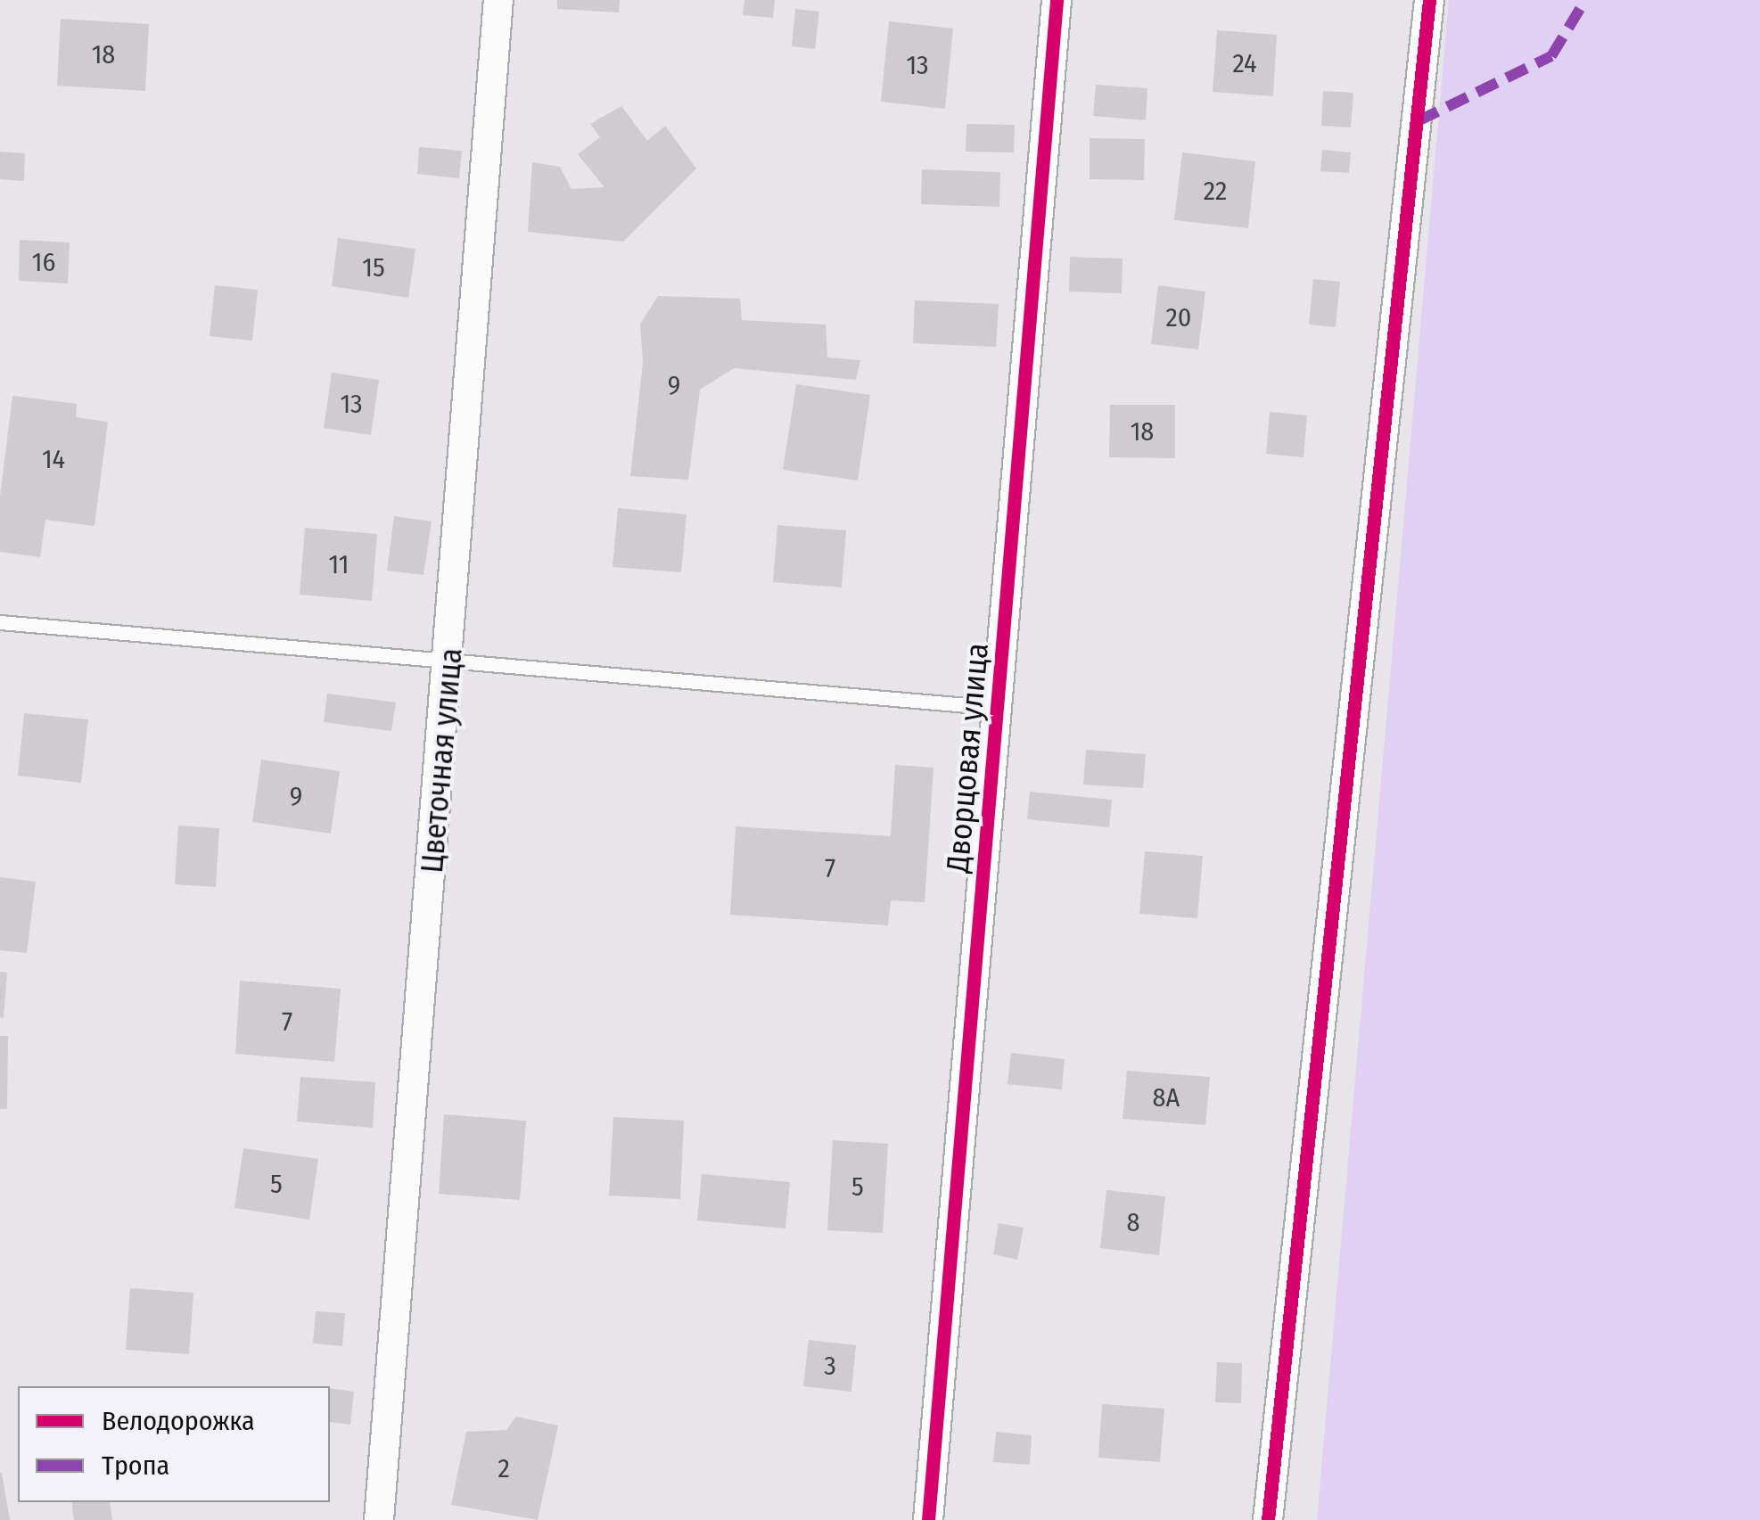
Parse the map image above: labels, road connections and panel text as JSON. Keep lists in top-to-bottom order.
{
  "streets": {
    "street": ["Дворцовая улица", "Цветочная улица"]
  },
  "house_numbers": [
    "18",
    "24",
    "13",
    "22",
    "16",
    "15",
    "20",
    "9",
    "13",
    "18",
    "14",
    "11",
    "9",
    "7",
    "7",
    "8А",
    "5",
    "5",
    "8",
    "3",
    "2"
  ],
  "legend": ["Велодорожка", "Тропа"]
}
